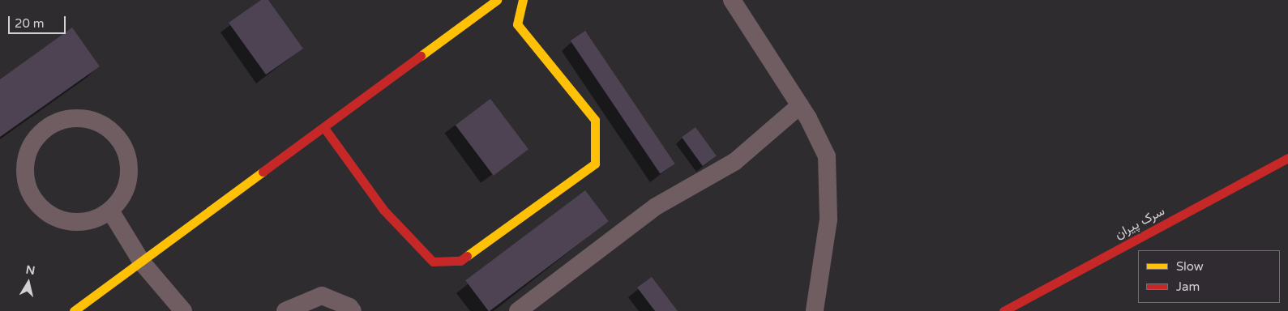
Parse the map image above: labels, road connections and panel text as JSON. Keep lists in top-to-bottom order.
{
  "streets": {
    "street": ["سرک پیران"]
  },
  "legend": ["Slow", "Jam"],
  "scale_bar": "20 m",
  "north": "top"
}
